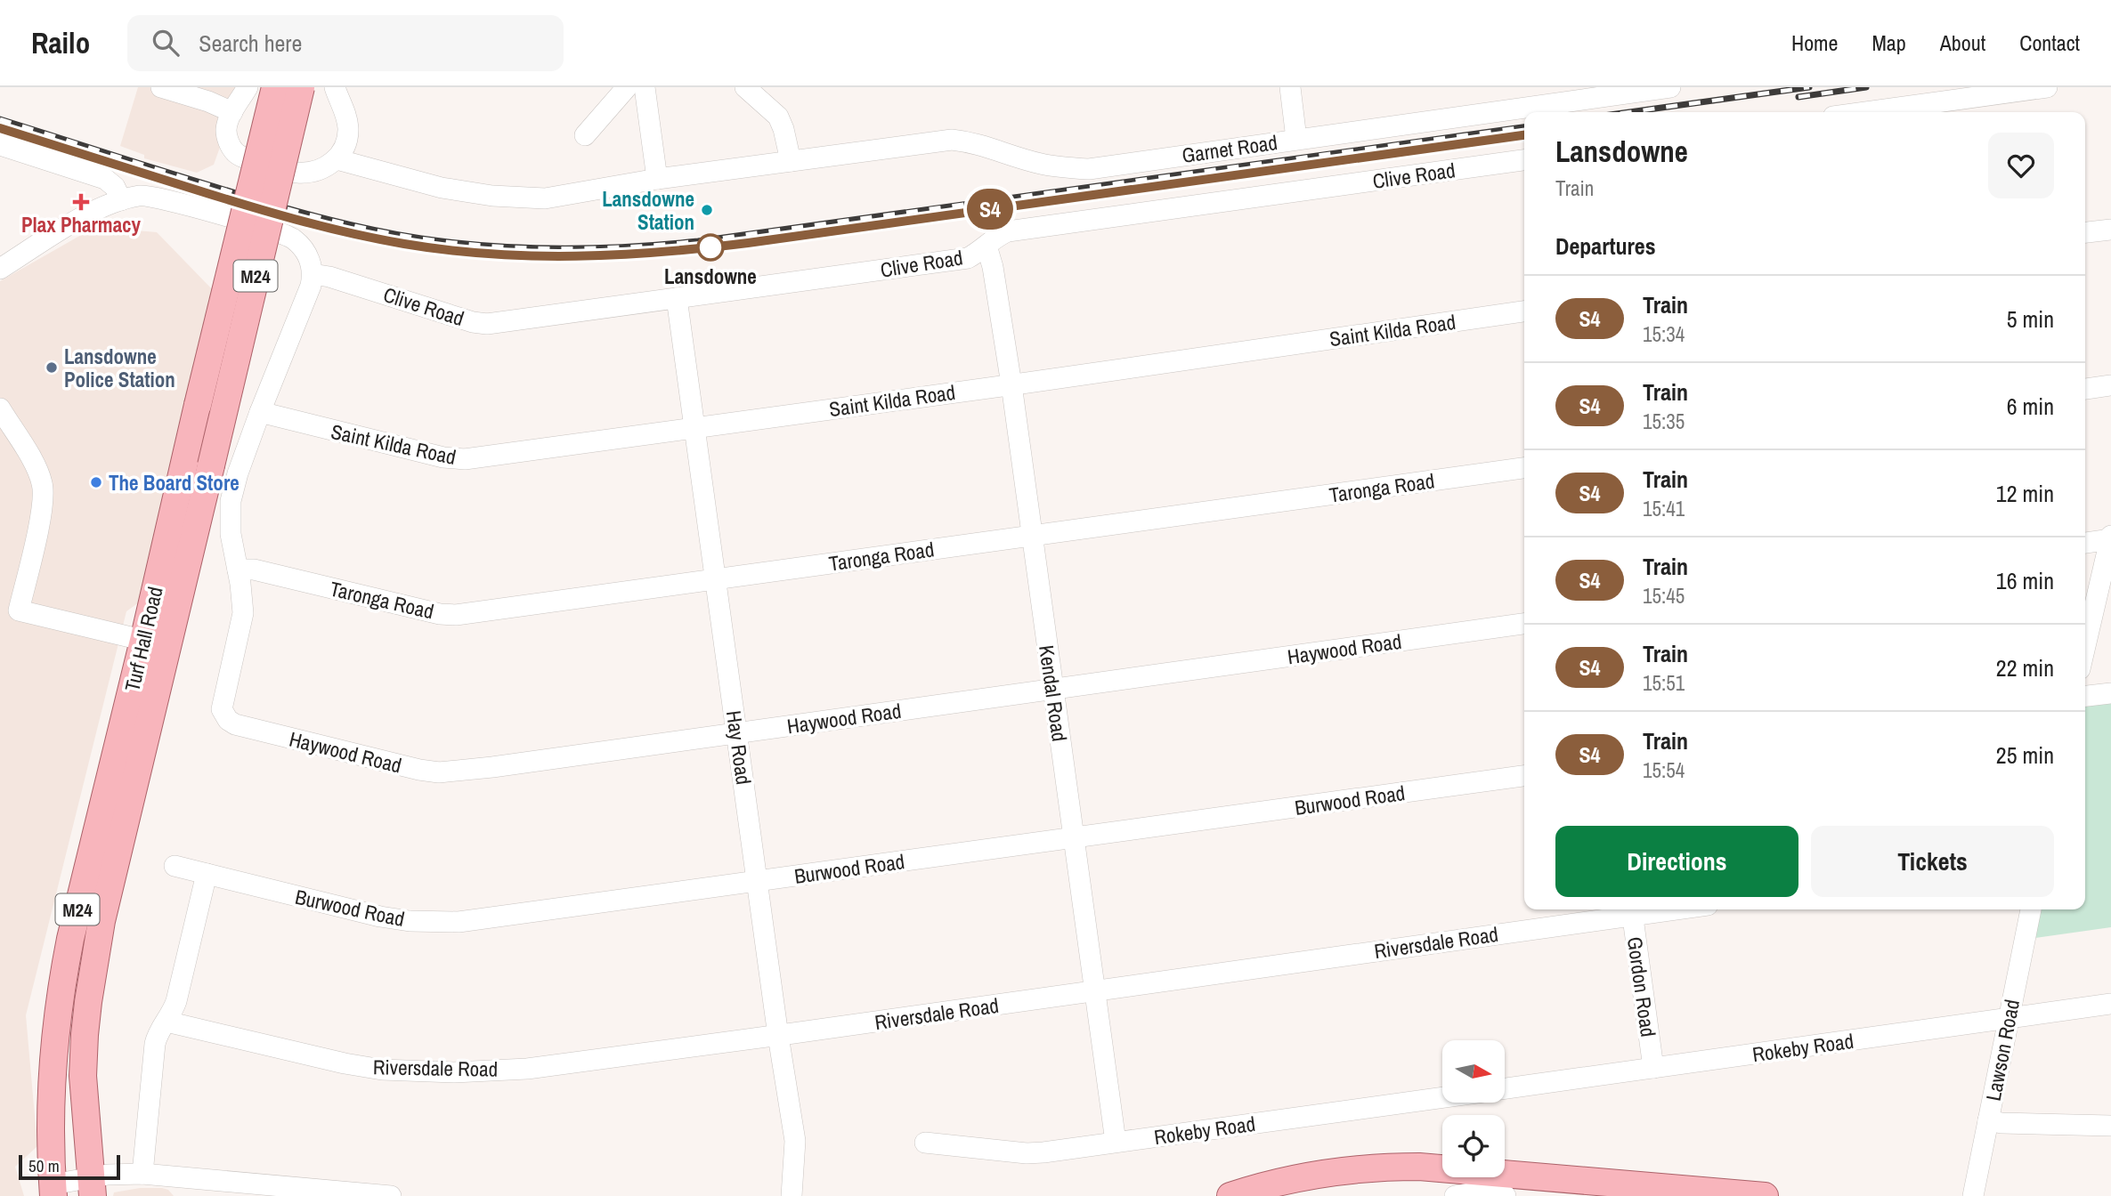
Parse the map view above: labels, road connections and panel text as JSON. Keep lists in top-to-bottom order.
{
  "streets": {
    "main road": ["M24", "Turf Hall Road"],
    "street": [
      "Garnet Road",
      "Clive Road",
      "Saint Kilda Road",
      "Taronga Road",
      "Haywood Road",
      "Kendal Road",
      "Hay Road",
      "Burwood Road",
      "Riversdale Road",
      "Gordon Road",
      "Rokeby Road",
      "Lawson Road"
    ]
  },
  "crossings": [
    ["Clive Road", "Kendal Road"],
    ["Clive Road", "Hay Road"],
    ["Saint Kilda Road", "Kendal Road"],
    ["Saint Kilda Road", "Hay Road"],
    ["Taronga Road", "Haywood Road"],
    ["Taronga Road", "Kendal Road"],
    ["Taronga Road", "Hay Road"],
    ["Haywood Road", "Kendal Road"],
    ["Haywood Road", "Hay Road"],
    ["Kendal Road", "Burwood Road"],
    ["Kendal Road", "Riversdale Road"],
    ["Kendal Road", "Rokeby Road"],
    ["Hay Road", "Burwood Road"],
    ["Hay Road", "Riversdale Road"],
    ["Riversdale Road", "Gordon Road"],
    ["Gordon Road", "Rokeby Road"],
    ["Rokeby Road", "Lawson Road"]
  ],
  "places": {
    "health": ["Plax Pharmacy"],
    "other": [
      "Lansdowne Station",
      "Lansdowne",
      "Lansdowne Police Station",
      "The Board Store"
    ]
  },
  "scale_bar": "50 m",
  "north": "right",
  "page": {
    "header": "Railo",
    "search": "Search here",
    "nav": [
      "Home",
      "Map",
      "About",
      "Contact"
    ],
    "on_map": "S4",
    "heading": [
      ["Lansdowne", "Train"],
      "Departures"
    ],
    "list": [
      {
        "mark": "S4",
        "name": "Train",
        "note": "15:34",
        "value": "5 min"
      },
      {
        "mark": "S4",
        "name": "Train",
        "note": "15:35",
        "value": "6 min"
      },
      {
        "mark": "S4",
        "name": "Train",
        "note": "15:41",
        "value": "12 min"
      },
      {
        "mark": "S4",
        "name": "Train",
        "note": "15:45",
        "value": "16 min"
      },
      {
        "mark": "S4",
        "name": "Train",
        "note": "15:51",
        "value": "22 min"
      },
      {
        "mark": "S4",
        "name": "Train",
        "note": "15:54",
        "value": "25 min"
      }
    ],
    "buttons": ["Directions", "Tickets"],
    "scale": "50 m"
  }
}
